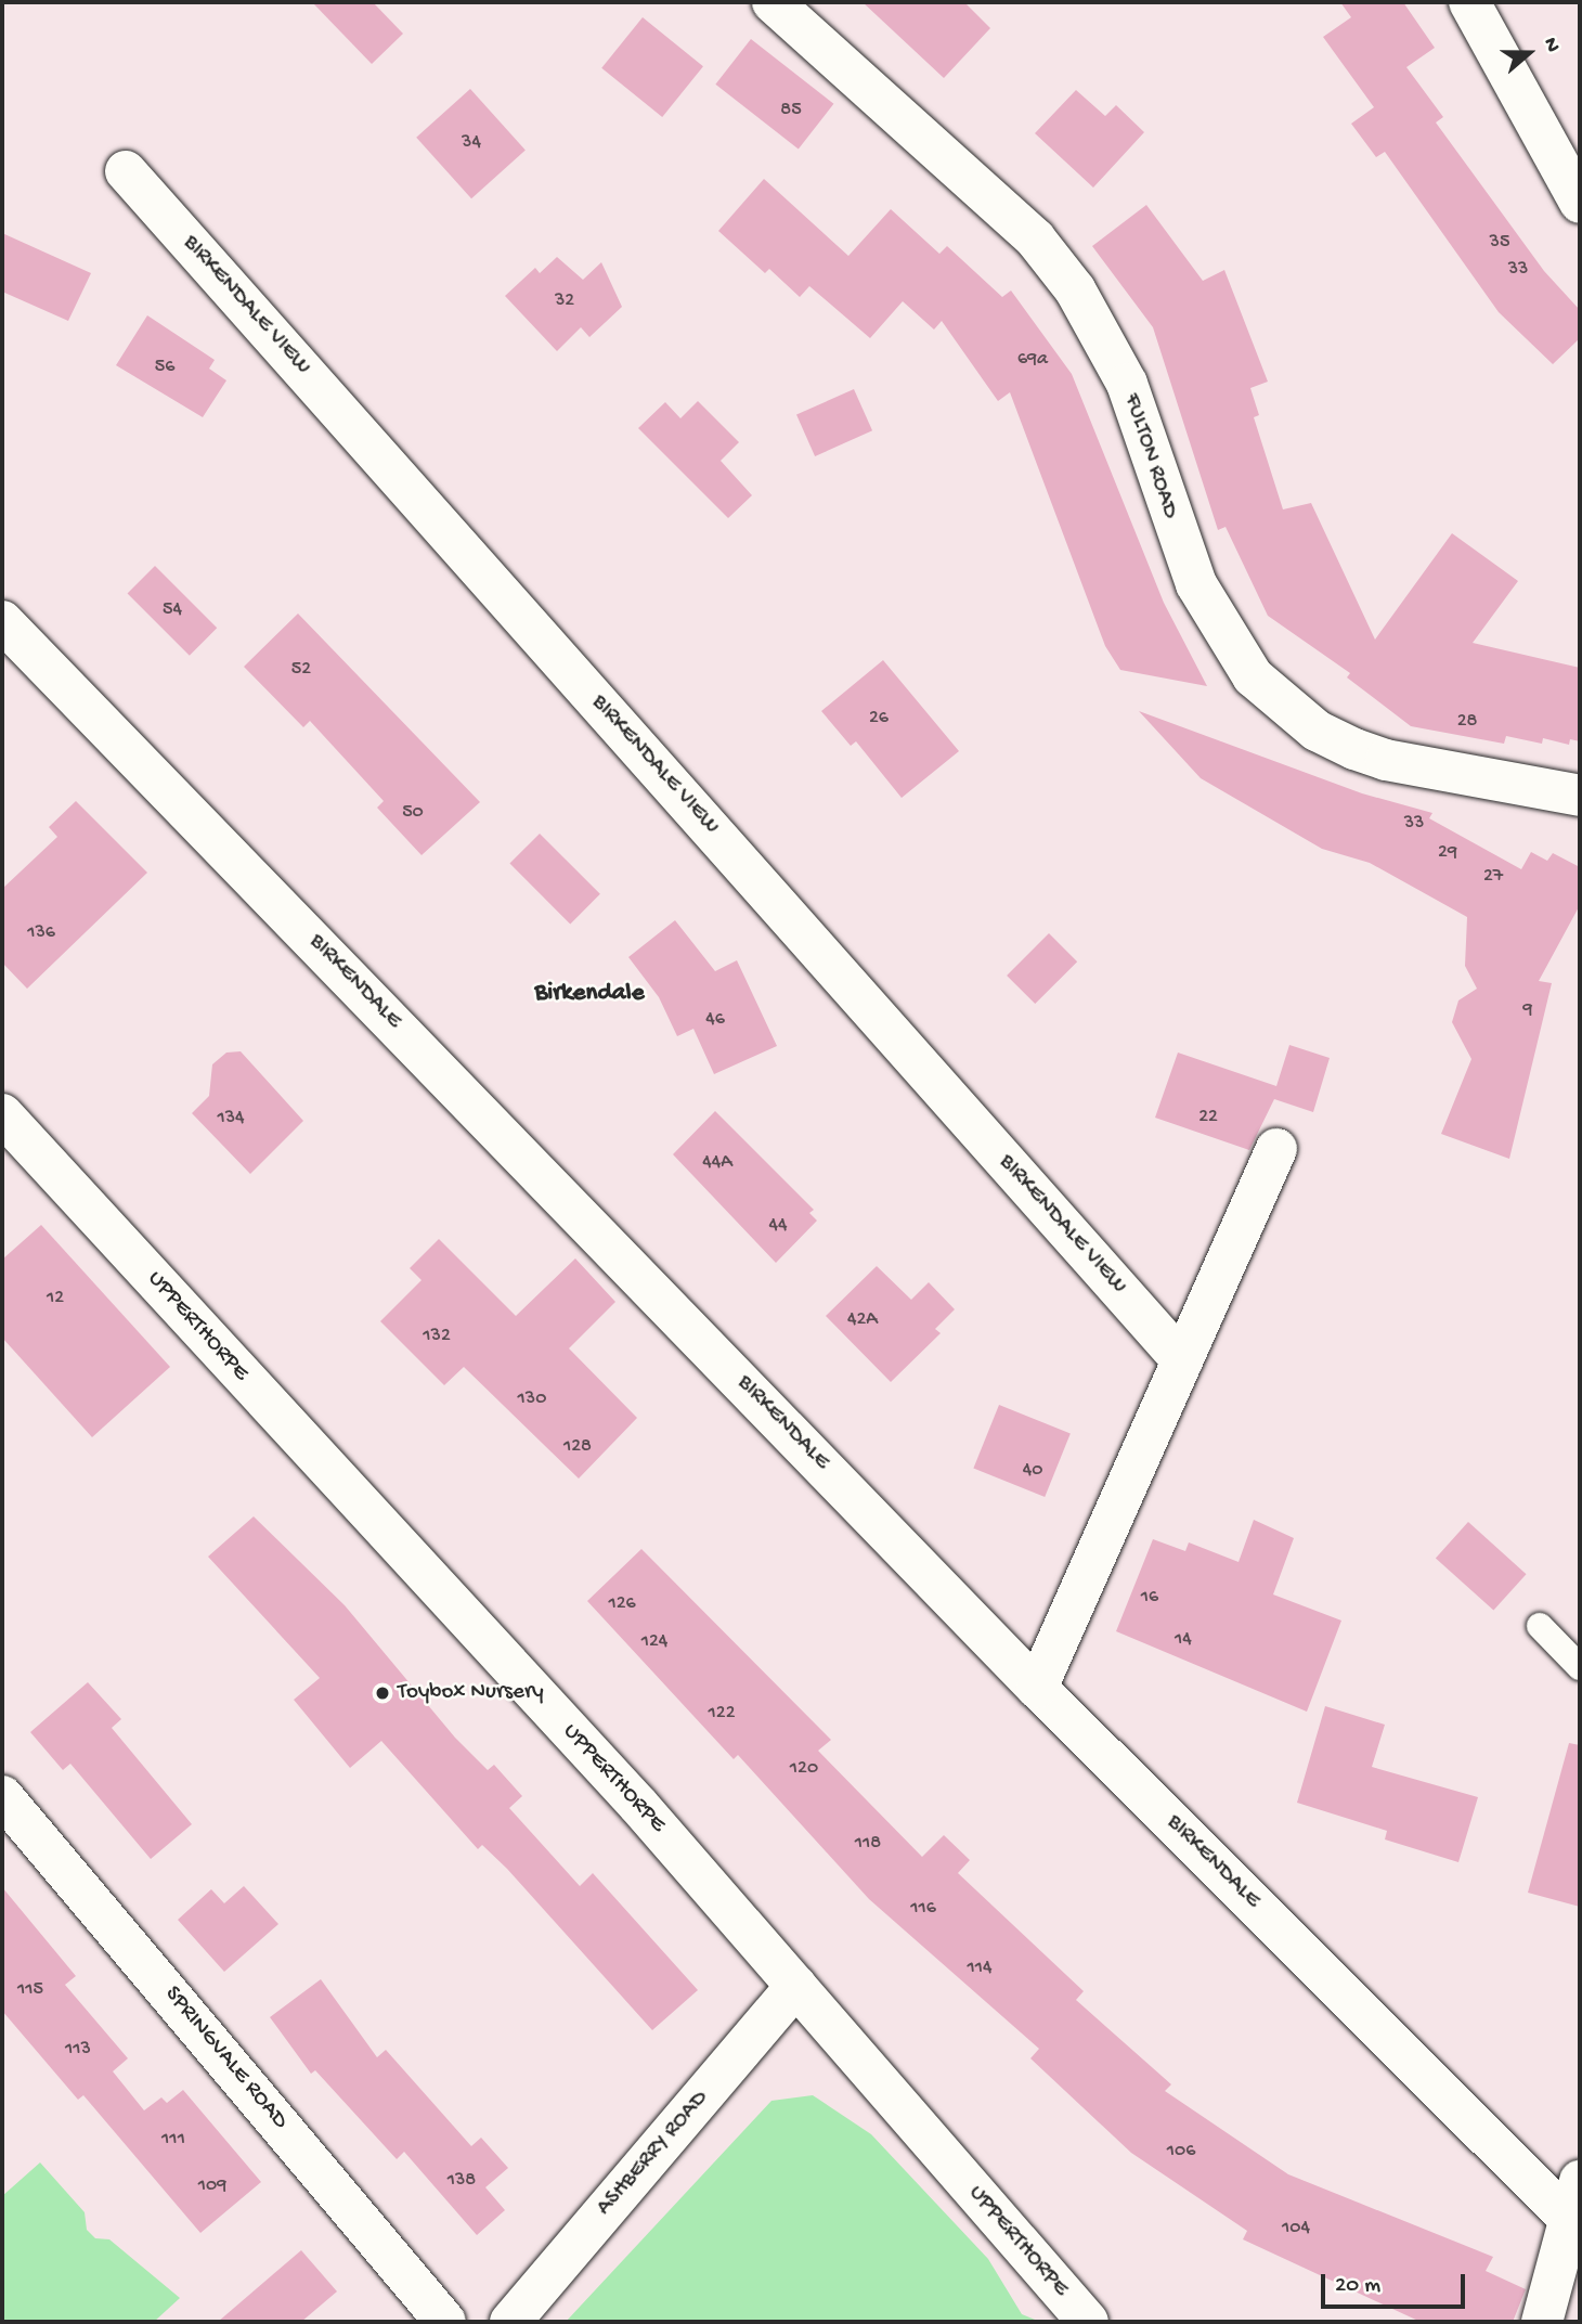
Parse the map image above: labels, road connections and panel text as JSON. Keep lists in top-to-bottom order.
{
  "streets": {
    "street": [
      "BIRKENDALE VIEW",
      "FULTON ROAD",
      "BIRKENDALE",
      "UPPERTHORPE",
      "SPRINGVALE ROAD",
      "ASHBERRY ROAD"
    ]
  },
  "crossings": [
    ["UPPERTHORPE", "ASHBERRY ROAD"]
  ],
  "districts": ["Birkendale"],
  "places": ["Toybox Nursery"],
  "house_numbers": [
    "85",
    "34",
    "35",
    "33",
    "32",
    "69a",
    "56",
    "54",
    "52",
    "26",
    "28",
    "50",
    "33",
    "29",
    "27",
    "136",
    "9",
    "46",
    "22",
    "134",
    "44A",
    "44",
    "12",
    "42A",
    "132",
    "130",
    "128",
    "40",
    "16",
    "126",
    "14",
    "124",
    "122",
    "120",
    "118",
    "116",
    "114",
    "115",
    "113",
    "111",
    "106",
    "138",
    "109",
    "104"
  ],
  "scale_bar": "20 m",
  "north": "right"
}
